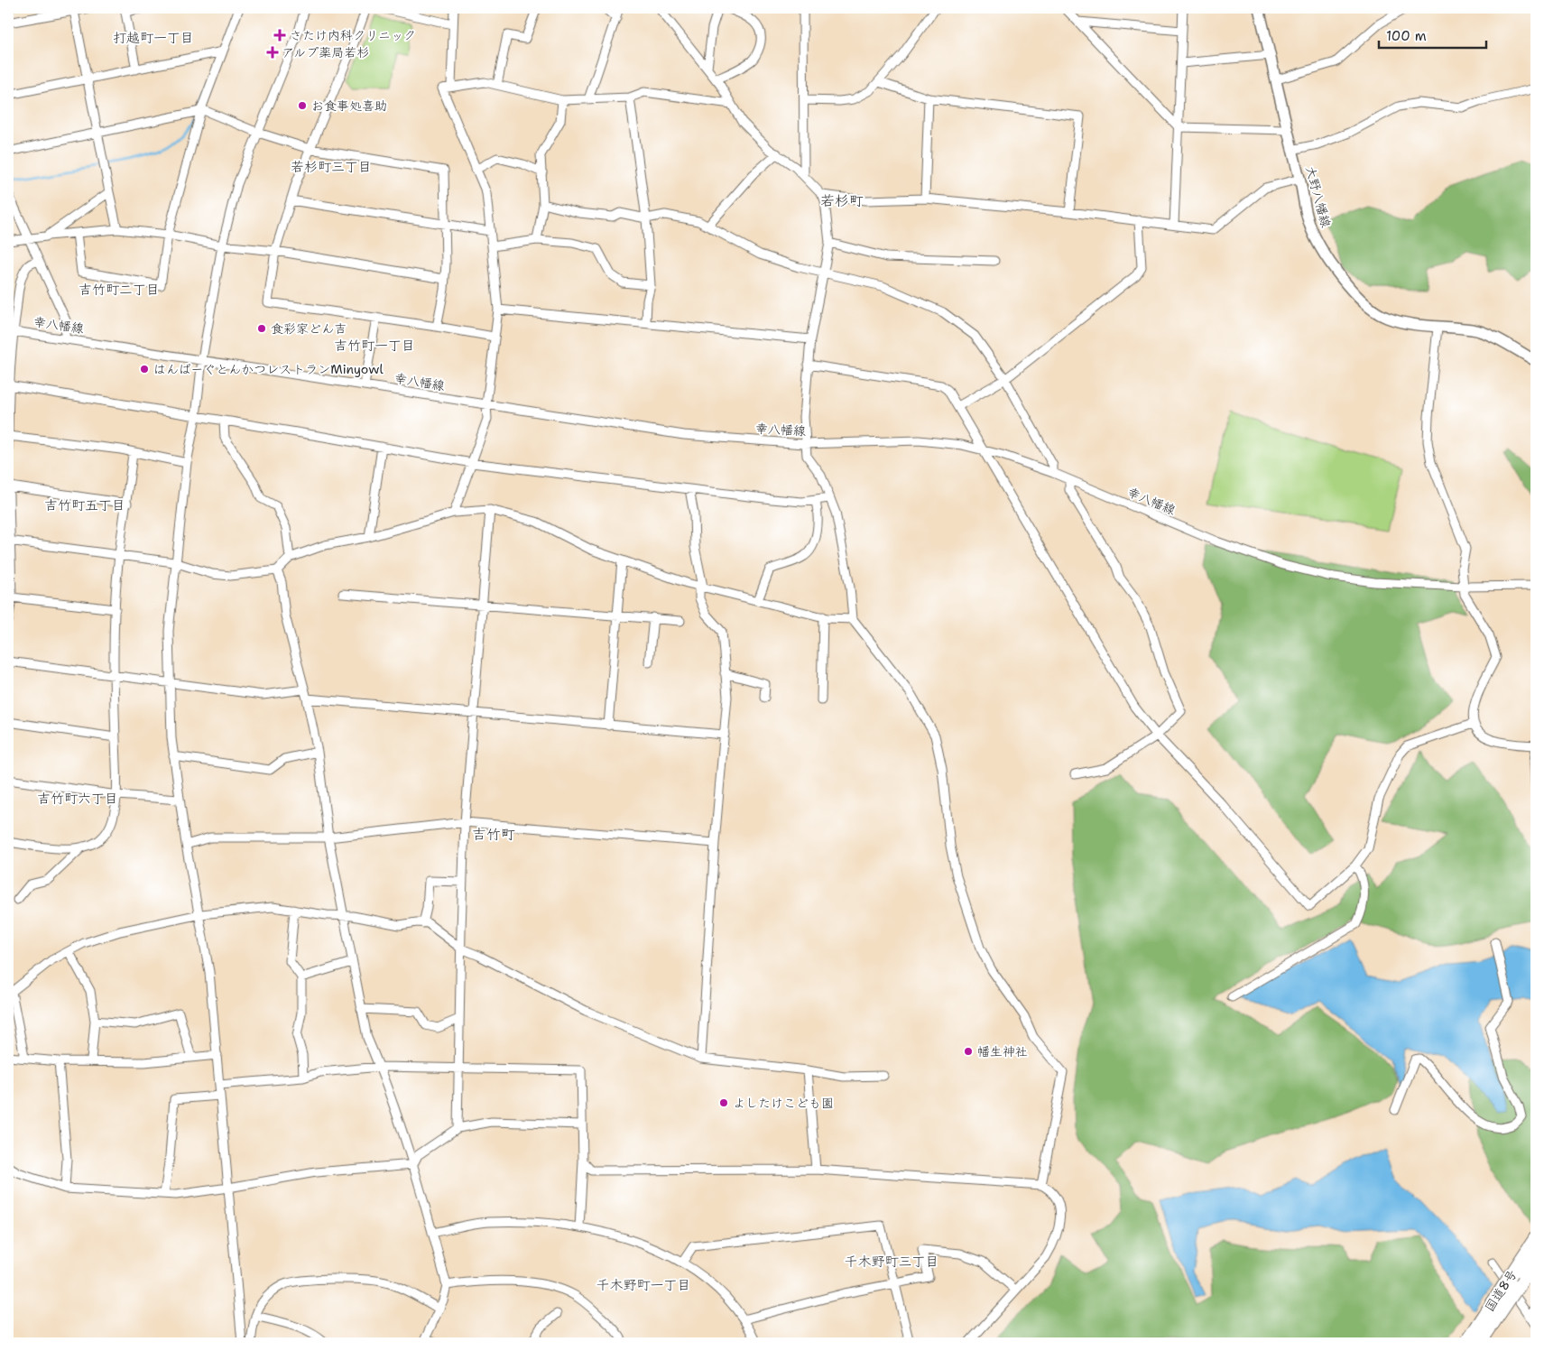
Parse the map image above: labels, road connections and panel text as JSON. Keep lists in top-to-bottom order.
{
  "streets": {
    "highway": ["国道8号"],
    "main road": ["大野八幡線"],
    "street": ["幸八幡線"]
  },
  "districts": [
    "打越町一丁目",
    "若杉町三丁目",
    "若杉町",
    "吉竹町二丁目",
    "吉竹町一丁目",
    "吉竹町五丁目",
    "吉竹町六丁目",
    "吉竹町",
    "千木野町三丁目",
    "千木野町一丁目"
  ],
  "places": {
    "health": ["さたけ内科クリニック", "アルプ薬局若杉"],
    "other": [
      "お食事処喜助",
      "食彩家どん吉",
      "はんばーぐとんかつレストランMinyowl",
      "幡生神社",
      "よしたけこども園"
    ]
  },
  "scale_bar": "100 m"
}
